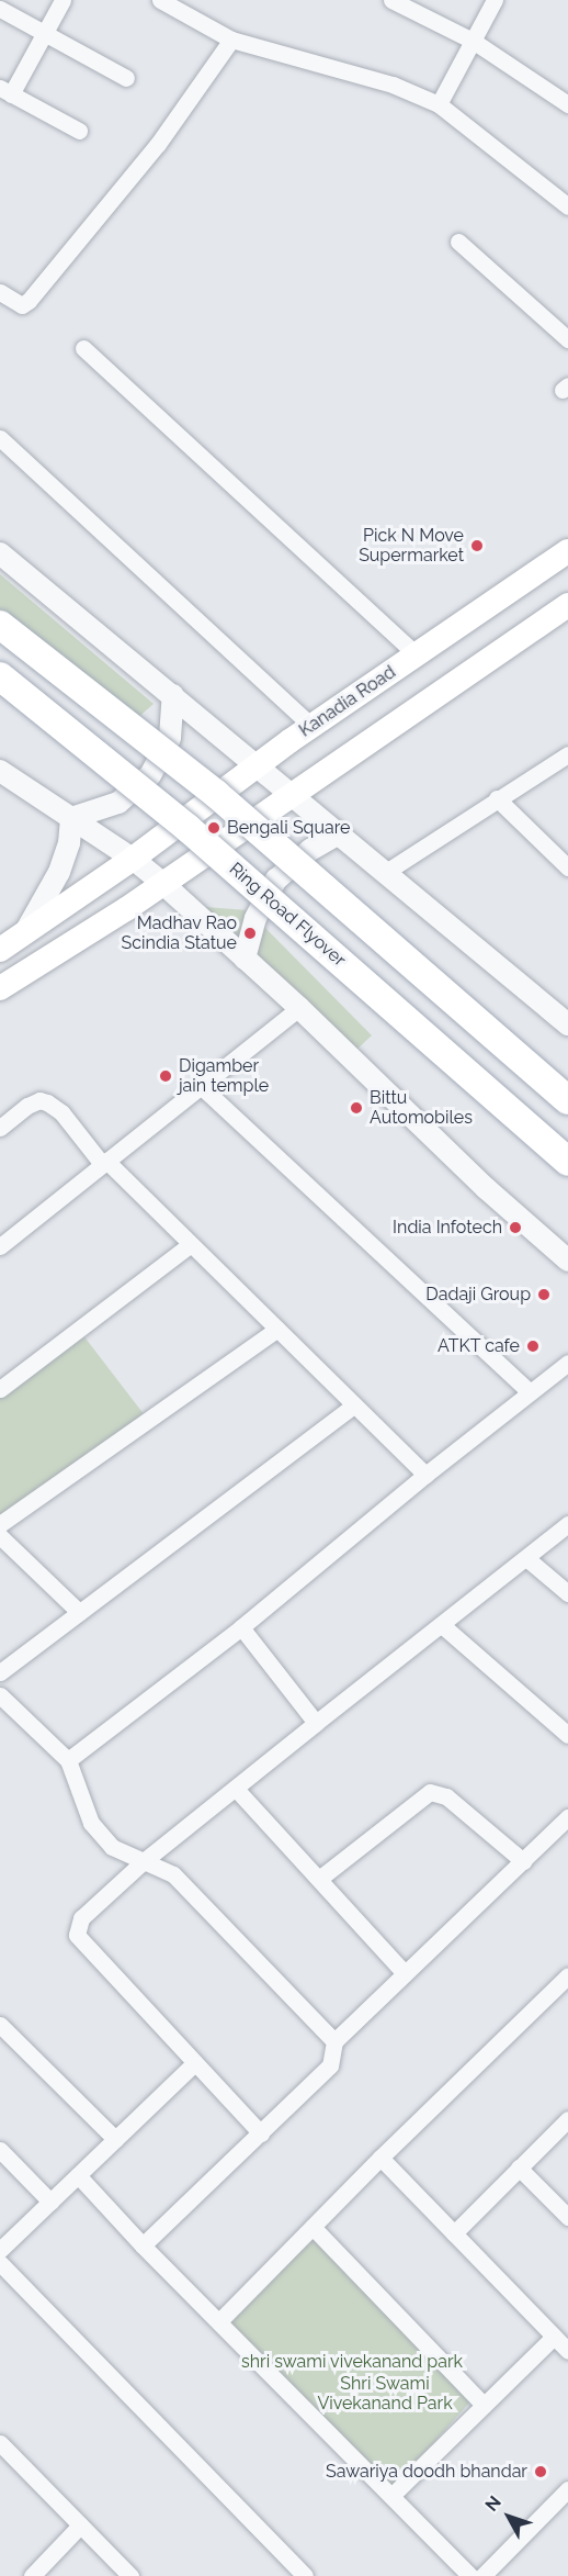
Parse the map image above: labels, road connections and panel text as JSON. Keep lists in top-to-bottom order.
{
  "streets": {
    "main road": ["Kanadia Road", "Ring Road Flyover"]
  },
  "parks": ["shri swami vivekanand park", "Shri Swami Vivekanand Park"],
  "places": [
    "Pick N Move Supermarket",
    "Bengali Square",
    "Madhav Rao Scindia Statue",
    "Digamber jain temple",
    "Bittu Automobiles",
    "India Infotech",
    "Dadaji Group",
    "ATKT cafe",
    "Sawariya doodh bhandar"
  ],
  "north": "top left"
}
